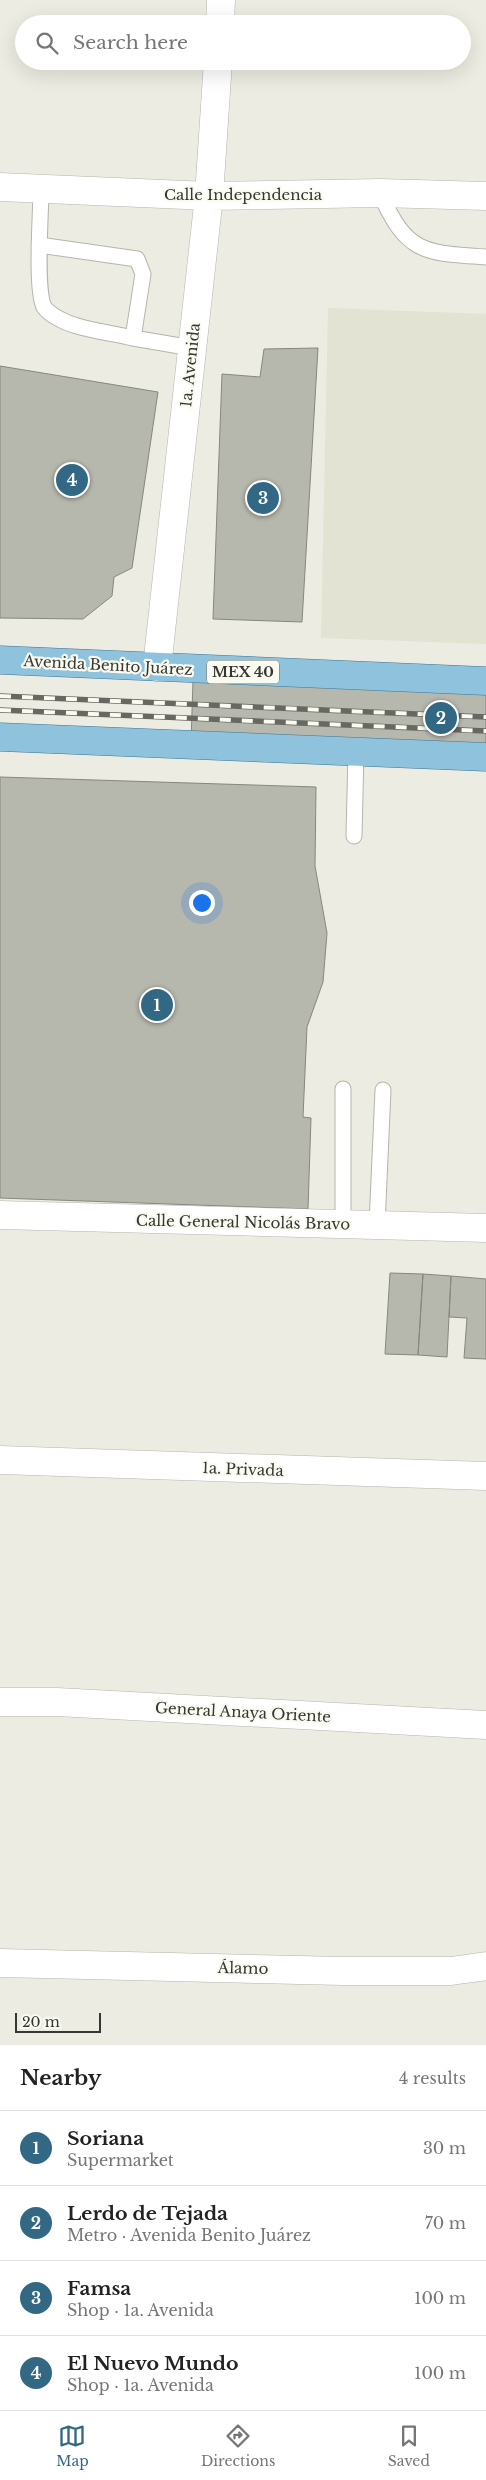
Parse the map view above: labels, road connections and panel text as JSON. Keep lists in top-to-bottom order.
{
  "streets": {
    "main road": ["Avenida Benito Juárez", "MEX 40"],
    "street": [
      "Calle Independencia",
      "1a. Avenida",
      "Calle General Nicolás Bravo",
      "1a. Privada",
      "General Anaya Oriente",
      "Álamo"
    ]
  },
  "crossings": [
    ["Calle Independencia", "1a. Avenida"],
    ["1a. Avenida", "Avenida Benito Juárez"]
  ],
  "scale_bar": "20 m",
  "page": {
    "search": "Search here",
    "pins": [
      "4",
      "3",
      "2",
      "1"
    ],
    "scale": "20 m",
    "heading": ["Nearby", "4 results"],
    "list": [
      {
        "mark": "1",
        "name": "Soriana",
        "note": "Supermarket",
        "value": "30 m"
      },
      {
        "mark": "2",
        "name": "Lerdo de Tejada",
        "note": "Metro · Avenida Benito Juárez",
        "value": "70 m"
      },
      {
        "mark": "3",
        "name": "Famsa",
        "note": "Shop · 1a. Avenida",
        "value": "100 m"
      },
      {
        "mark": "4",
        "name": "El Nuevo Mundo",
        "note": "Shop · 1a. Avenida",
        "value": "100 m"
      }
    ],
    "nav": ["Map", "Directions", "Saved"]
  }
}
